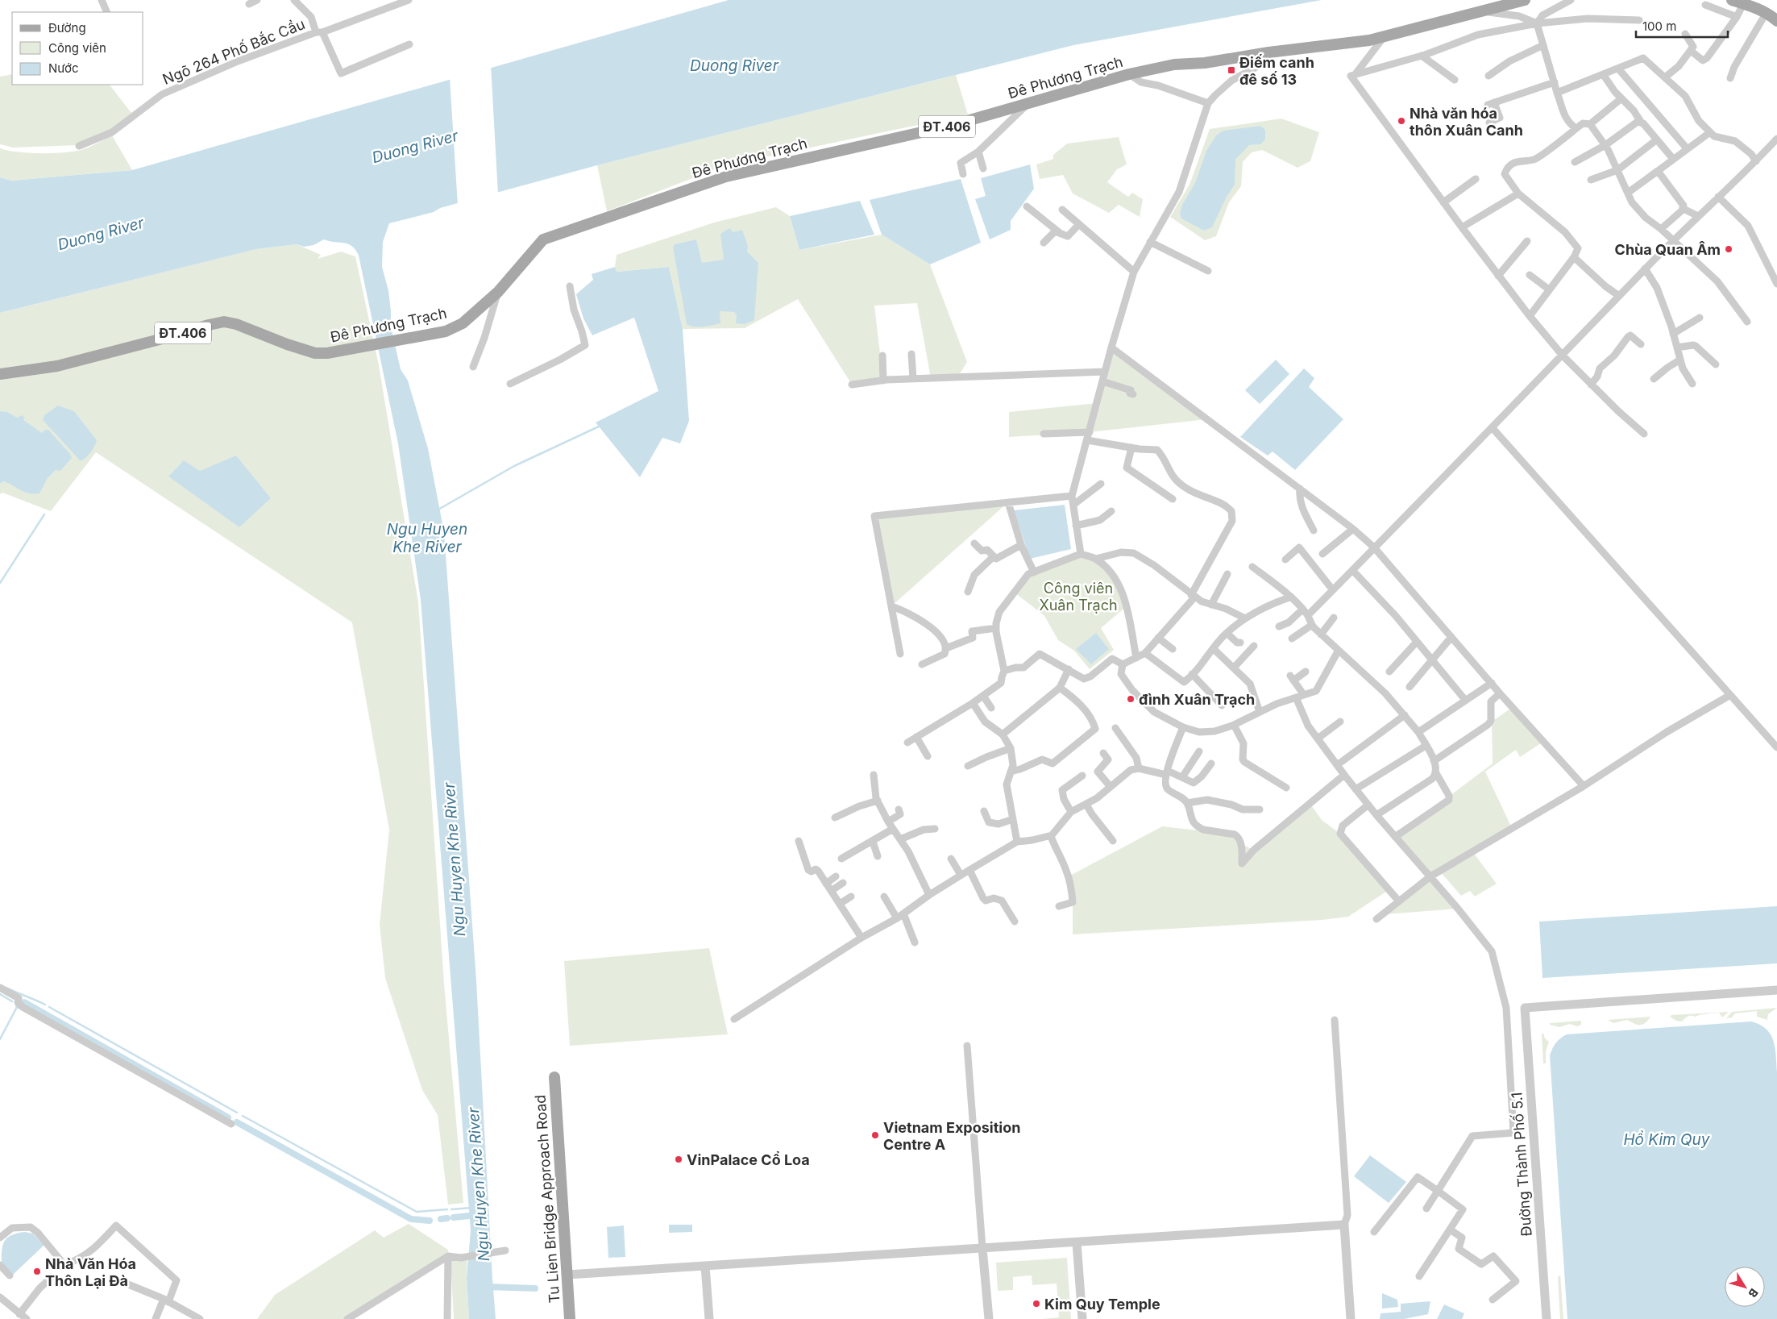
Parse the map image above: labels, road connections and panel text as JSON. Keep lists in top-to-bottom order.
{
  "streets": {
    "main road": ["Đê Phương Trạch", "ĐT.406", "Tu Lien Bridge Approach Road"],
    "street": ["Ngõ 264 Phố Bắc Cầu", "Đường Thành Phố 5.1"]
  },
  "water": ["Duong River", "Ngu Huyen Khe River", "Hồ Kim Quy"],
  "parks": ["Công viên Xuân Trạch"],
  "places": {
    "transit": ["Điếm canh đê số 13"],
    "other": [
      "Nhà văn hóa thôn Xuân Canh",
      "Chùa Quan Âm",
      "đình Xuân Trạch",
      "Vietnam Exposition Centre A",
      "VinPalace Cổ Loa",
      "Nhà Văn Hóa Thôn Lại Đà",
      "Kim Quy Temple"
    ]
  },
  "legend": ["Đường", "Công viên", "Nước"],
  "scale_bar": "100 m",
  "north": "bottom right"
}
